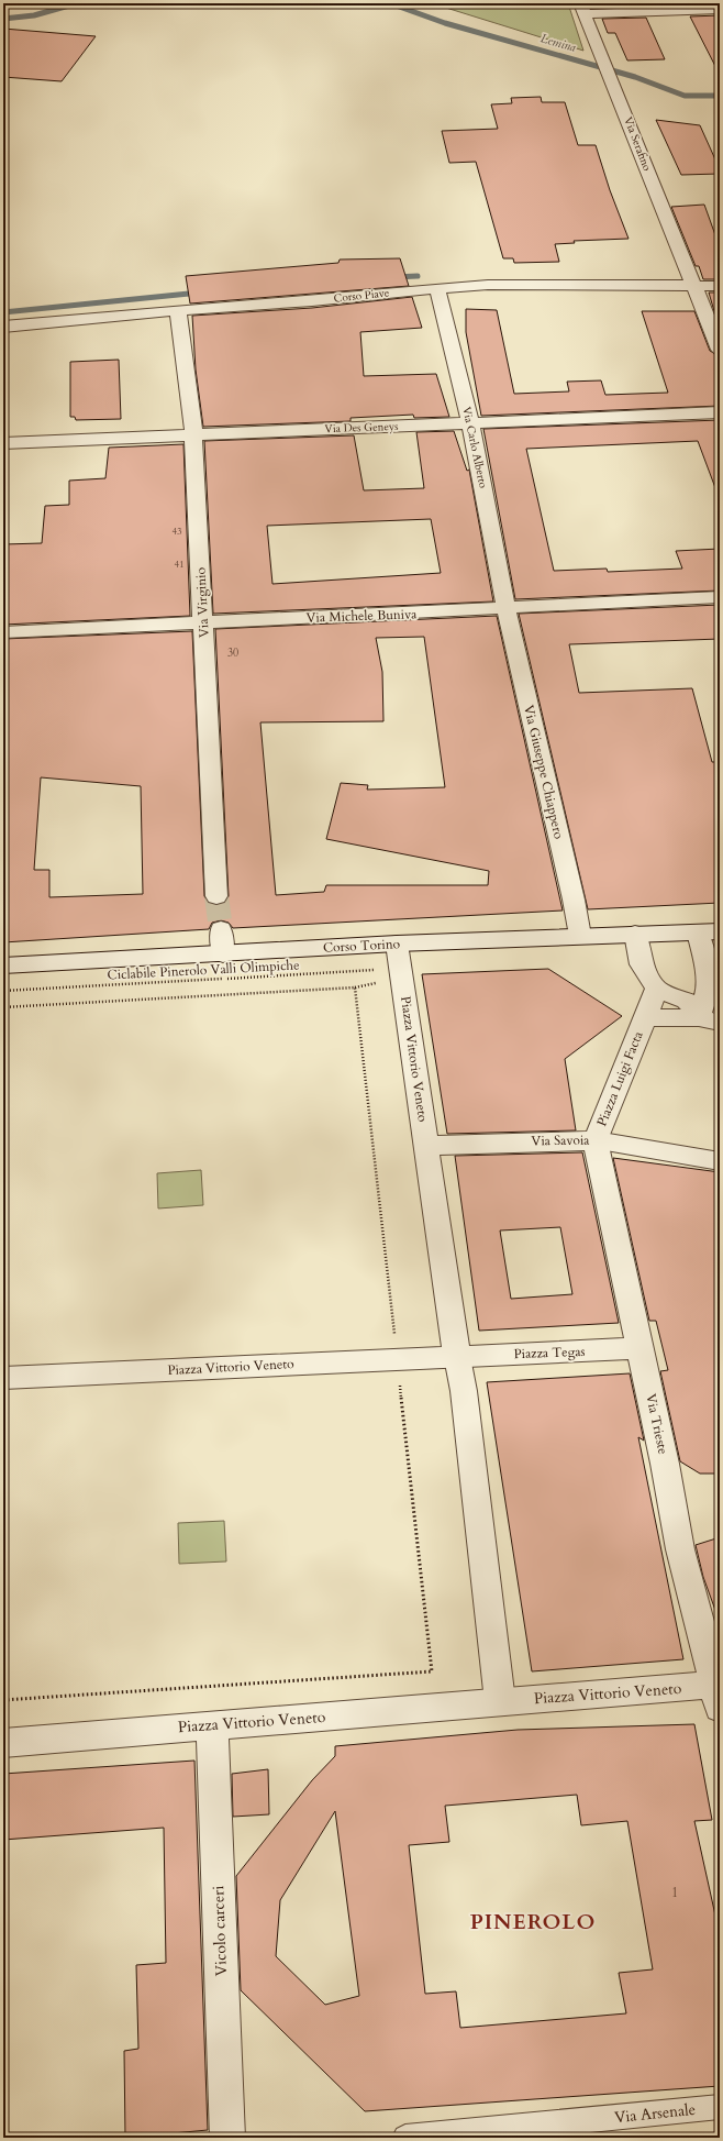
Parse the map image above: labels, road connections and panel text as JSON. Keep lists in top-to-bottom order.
{
  "streets": {
    "street": [
      "Via Serafino",
      "Corso Piave",
      "Via Des Geneys",
      "Via Carlo Alberto",
      "Via Virginio",
      "Via Michele Buniva",
      "Via Giuseppe Chiappero",
      "Corso Torino",
      "Piazza Vittorio Veneto",
      "Piazza Luigi Facta",
      "Via Savoia",
      "Piazza Tegas",
      "Via Trieste",
      "Vicolo carceri"
    ],
    "lane": ["Via Arsenale"],
    "path": ["Ciclabile Pinerolo Valli Olimpiche"]
  },
  "crossings": [
    ["Via Serafino", "Corso Piave"],
    ["Corso Piave", "Via Carlo Alberto"],
    ["Corso Piave", "Via Virginio"],
    ["Via Des Geneys", "Via Carlo Alberto"],
    ["Via Des Geneys", "Via Virginio"],
    ["Via Carlo Alberto", "Via Michele Buniva"],
    ["Via Carlo Alberto", "Via Giuseppe Chiappero"],
    ["Via Virginio", "Via Michele Buniva"],
    ["Via Michele Buniva", "Via Giuseppe Chiappero"],
    ["Via Giuseppe Chiappero", "Corso Torino"],
    ["Corso Torino", "Piazza Vittorio Veneto"],
    ["Ciclabile Pinerolo Valli Olimpiche", "Piazza Vittorio Veneto"],
    ["Piazza Vittorio Veneto", "Via Savoia"],
    ["Piazza Vittorio Veneto", "Piazza Tegas"],
    ["Piazza Vittorio Veneto", "Via Trieste"],
    ["Piazza Vittorio Veneto", "Vicolo carceri"],
    ["Piazza Luigi Facta", "Via Savoia"],
    ["Piazza Luigi Facta", "Via Trieste"],
    ["Via Savoia", "Via Trieste"],
    ["Piazza Tegas", "Via Trieste"]
  ],
  "districts": ["PINEROLO"],
  "water": ["Lemina"],
  "house_numbers": [
    "43",
    "41",
    "30",
    "1"
  ]
}
